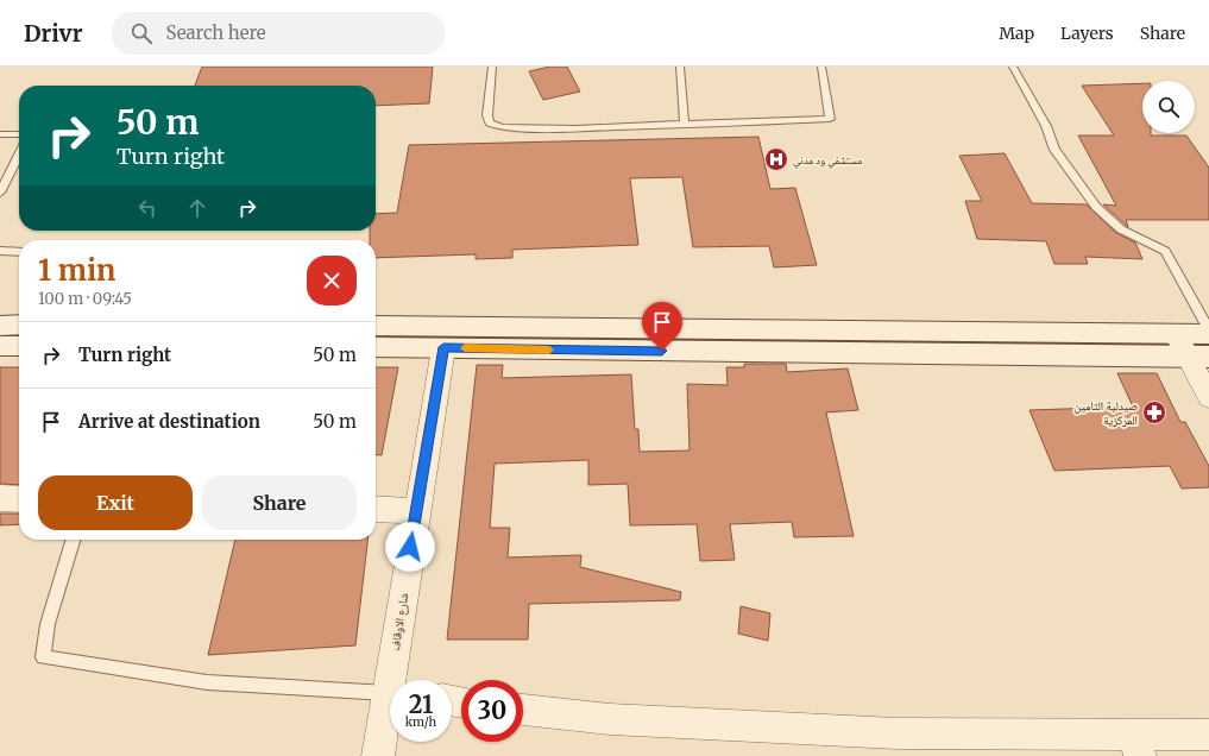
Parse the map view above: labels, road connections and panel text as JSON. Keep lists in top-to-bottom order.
{
  "streets": {
    "street": ["شارع الاوقاف"]
  },
  "places": {
    "hospital": ["مستشفي ود مدني"],
    "pharmacy": ["صيدلية التامين المركزية"]
  },
  "page": {
    "header": "Drivr",
    "search": "Search here",
    "nav": ["Map", "Layers", "Share"],
    "turn": ["50 m", "Turn right"],
    "heading": ["1 min", "100 m · 09:45"],
    "list": [
      {
        "name": "Turn right",
        "value": "50 m"
      },
      {
        "name": "Arrive at destination",
        "value": "50 m"
      }
    ],
    "buttons": ["Exit", "Share"],
    "speed": "21 km/h",
    "limit": "30"
  }
}
